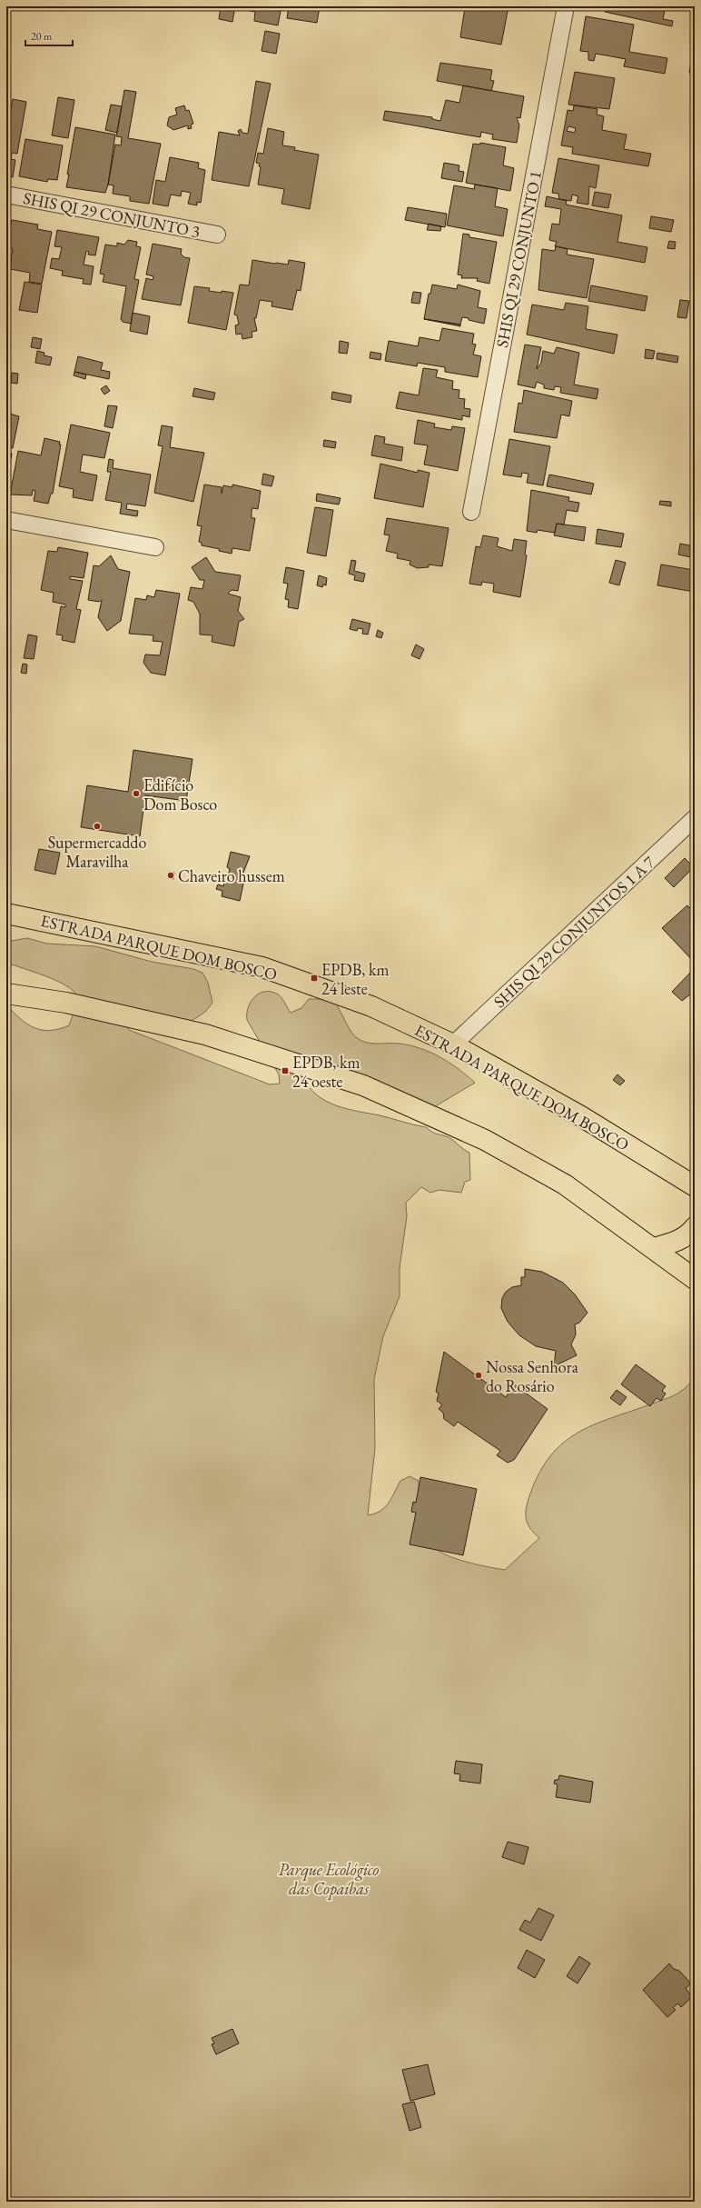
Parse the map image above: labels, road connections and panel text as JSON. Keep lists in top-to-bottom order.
{
  "streets": {
    "main road": ["ESTRADA PARQUE DOM BOSCO"],
    "street": ["SHIS QI 29 CONJUNTO 3", "SHIS QI 29 CONJUNTO 1", "SHIS QI 29 CONJUNTOS 1 A 7"]
  },
  "crossings": [
    ["SHIS QI 29 CONJUNTOS 1 A 7", "ESTRADA PARQUE DOM BOSCO"]
  ],
  "parks": ["Parque Ecológico das Copaíbas"],
  "places": {
    "other": [
      "Edifício Dom Bosco",
      "Supermercaddo Maravilha",
      "Chaveiro hussem",
      "Nossa Senhora do Rosário"
    ],
    "transit": ["EPDB, km 24 leste", "EPDB, km 24 oeste"]
  },
  "scale_bar": "20 m"
}
